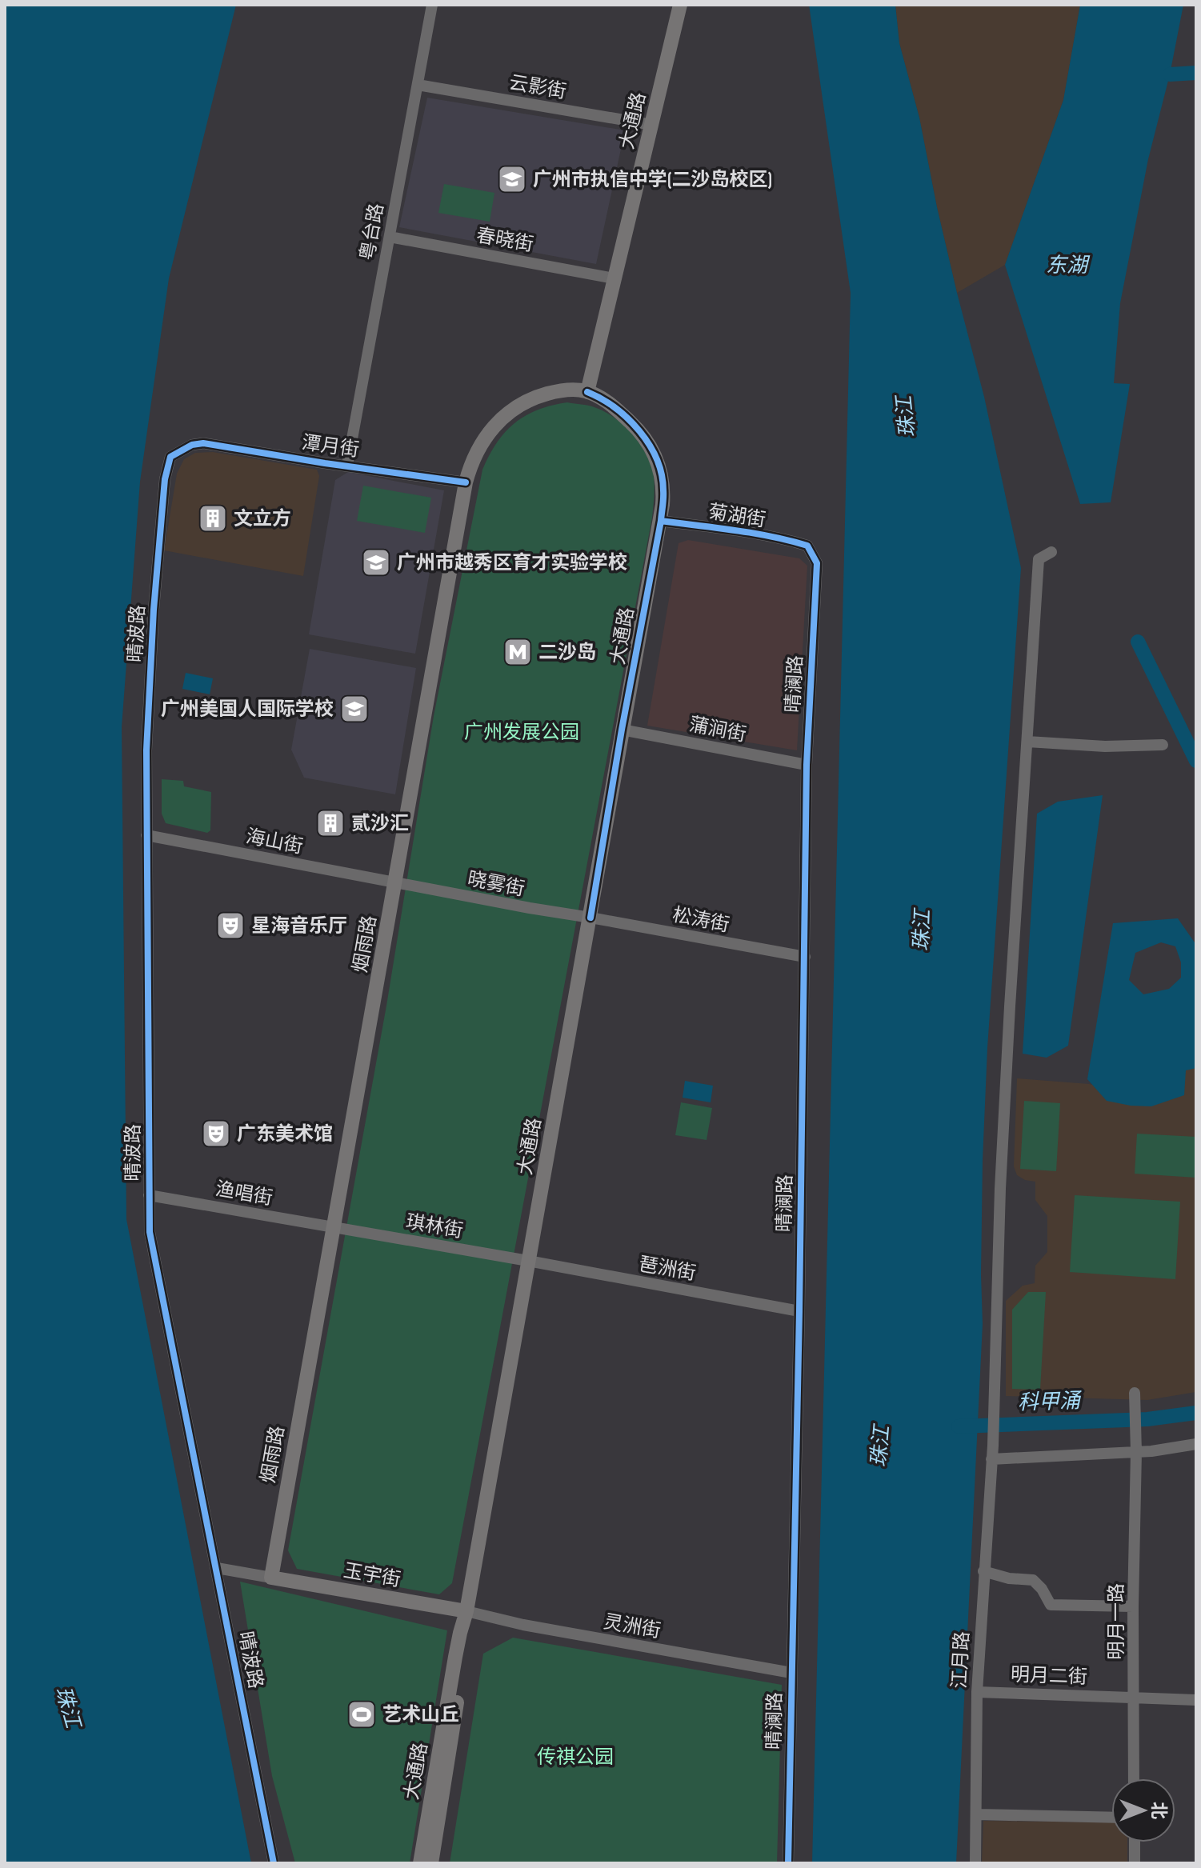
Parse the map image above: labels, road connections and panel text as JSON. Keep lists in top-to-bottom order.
{
  "streets": {
    "main road": ["大通路", "烟雨路", "玉宇街"],
    "street": [
      "云影街",
      "粤台路",
      "春晓街",
      "潭月街",
      "菊湖街",
      "晴波路",
      "晴澜路",
      "蒲涧街",
      "海山街",
      "晓雾街",
      "松涛街",
      "渔唱街",
      "琪林街",
      "琶洲街",
      "明月一路",
      "灵洲街",
      "江月路",
      "明月二街"
    ]
  },
  "crossings": [
    ["云影街", "大通路"],
    ["云影街", "粤台路"],
    ["大通路", "春晓街"],
    ["大通路", "菊湖街"],
    ["大通路", "蒲涧街"],
    ["大通路", "晓雾街"],
    ["大通路", "松涛街"],
    ["大通路", "烟雨路"],
    ["大通路", "琪林街"],
    ["大通路", "琶洲街"],
    ["大通路", "玉宇街"],
    ["大通路", "灵洲街"],
    ["粤台路", "春晓街"],
    ["粤台路", "潭月街"],
    ["潭月街", "晴波路"],
    ["潭月街", "烟雨路"],
    ["菊湖街", "晴澜路"],
    ["晴波路", "海山街"],
    ["晴波路", "渔唱街"],
    ["晴澜路", "蒲涧街"],
    ["晴澜路", "松涛街"],
    ["晴澜路", "琶洲街"],
    ["晴澜路", "灵洲街"],
    ["海山街", "晓雾街"],
    ["海山街", "烟雨路"],
    ["晓雾街", "松涛街"],
    ["晓雾街", "烟雨路"],
    ["烟雨路", "渔唱街"],
    ["烟雨路", "琪林街"],
    ["烟雨路", "玉宇街"],
    ["渔唱街", "琪林街"],
    ["琪林街", "琶洲街"],
    ["玉宇街", "灵洲街"],
    ["明月一路", "明月二街"],
    ["江月路", "明月二街"]
  ],
  "water": ["东湖", "珠江", "科甲涌"],
  "parks": ["广州发展公园", "传祺公园"],
  "places": {
    "school or university": ["广州市执信中学(二沙岛校区)", "广州市越秀区育才实验学校", "广州美国人国际学校"],
    "building": ["文立方", "贰沙汇"],
    "metro station": ["二沙岛"],
    "theatre": ["星海音乐厅", "广东美术馆"],
    "sports": ["艺术山丘"]
  },
  "north": "right"
}
